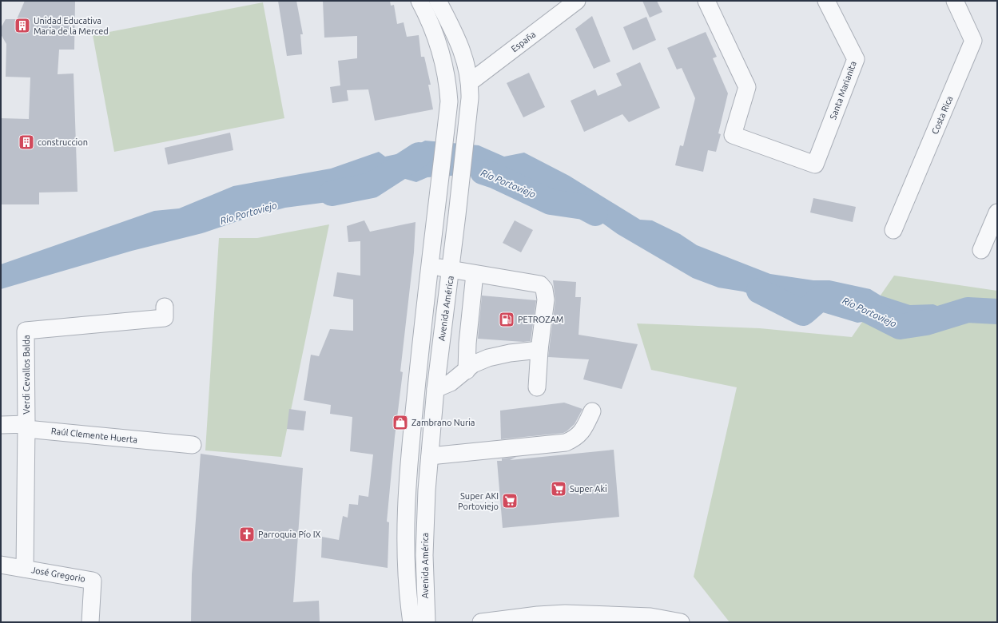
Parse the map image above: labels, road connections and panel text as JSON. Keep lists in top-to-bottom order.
{
  "streets": {
    "street": [
      "España",
      "Santa Marianita",
      "Costa Rica",
      "Avenida América",
      "Verdi Cevallos Balda",
      "Raúl Clemente Huerta",
      "José Gregorio"
    ]
  },
  "crossings": [
    ["España", "Avenida América"],
    ["Verdi Cevallos Balda", "Raúl Clemente Huerta"],
    ["Verdi Cevallos Balda", "José Gregorio"]
  ],
  "water": ["Río Portoviejo"],
  "places": {
    "building": ["Unidad Educativa Maria de la Merced", "construccion"],
    "fuel station": ["PETROZAM"],
    "shop": ["Zambrano Nuria"],
    "supermarket": ["Super Aki", "Super AKI Portoviejo"],
    "church": ["Parroquia Pío IX"]
  }
}
